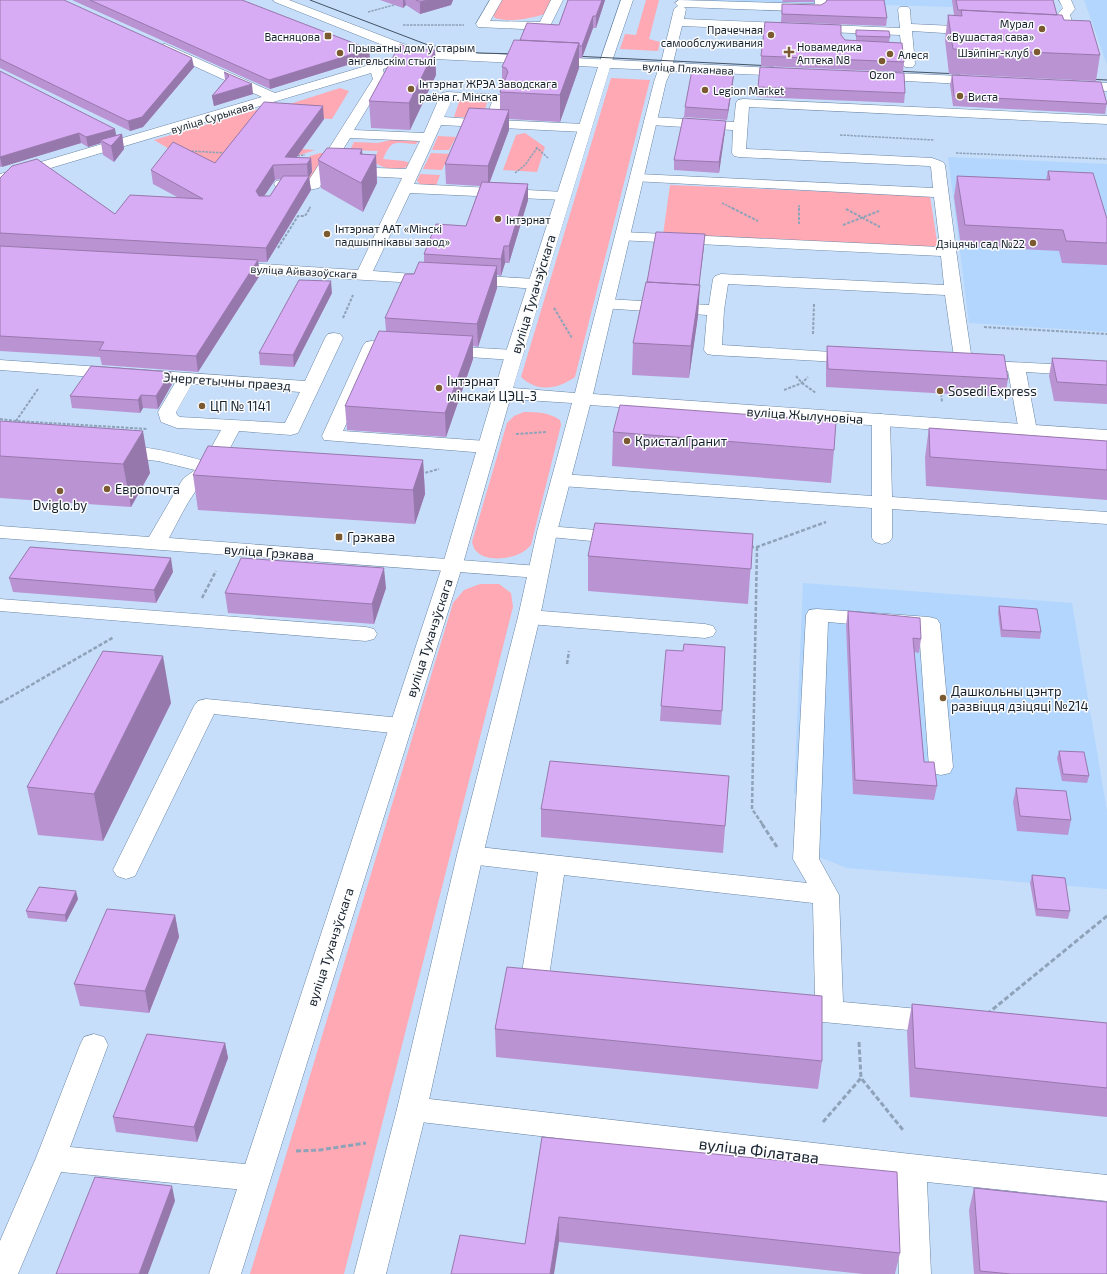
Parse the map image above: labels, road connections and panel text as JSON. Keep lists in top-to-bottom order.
{
  "streets": {
    "main road": [
      "вуліца Пляханава",
      "вуліца Сурыкава",
      "вуліца Айвазоўскага",
      "вуліца Тухачэўскага",
      "Энергетычны праезд",
      "вуліца Жылуновіча",
      "вуліца Грэкава",
      "вуліца Філатава"
    ]
  },
  "crossings": [
    ["вуліца Пляханава", "вуліца Сурыкава"],
    ["вуліца Пляханава", "вуліца Тухачэўскага"],
    ["вуліца Айвазоўскага", "вуліца Тухачэўскага"],
    ["вуліца Тухачэўскага", "вуліца Жылуновіча"],
    ["вуліца Тухачэўскага", "вуліца Грэкава"]
  ],
  "places": {
    "other": [
      "Мурал «Вушастая сава»",
      "Прачечная самообслуживания",
      "Шэйпінг-клуб",
      "Прыватны дом ў старым ангельскім стылі",
      "Алеся",
      "Ozon",
      "Інтэрнат ЖРЭА Заводскага раёна г. Мінска",
      "Legion Market",
      "Виста",
      "Інтэрнат",
      "Інтэрнат ААТ «Мінскі падшыпнікавы завод»",
      "Дзіцячы сад №22",
      "Інтэрнат мінскай ЦЭЦ-3",
      "Sosedi Express",
      "ЦП № 1141",
      "КристалГранит",
      "Европочта",
      "Dviglo.by",
      "Дашкольны цэнтр развіцця дзіцяці №214"
    ],
    "transit": ["Васняцова", "Грэкава"],
    "health": ["Новамедика Аптека N8"]
  }
}
